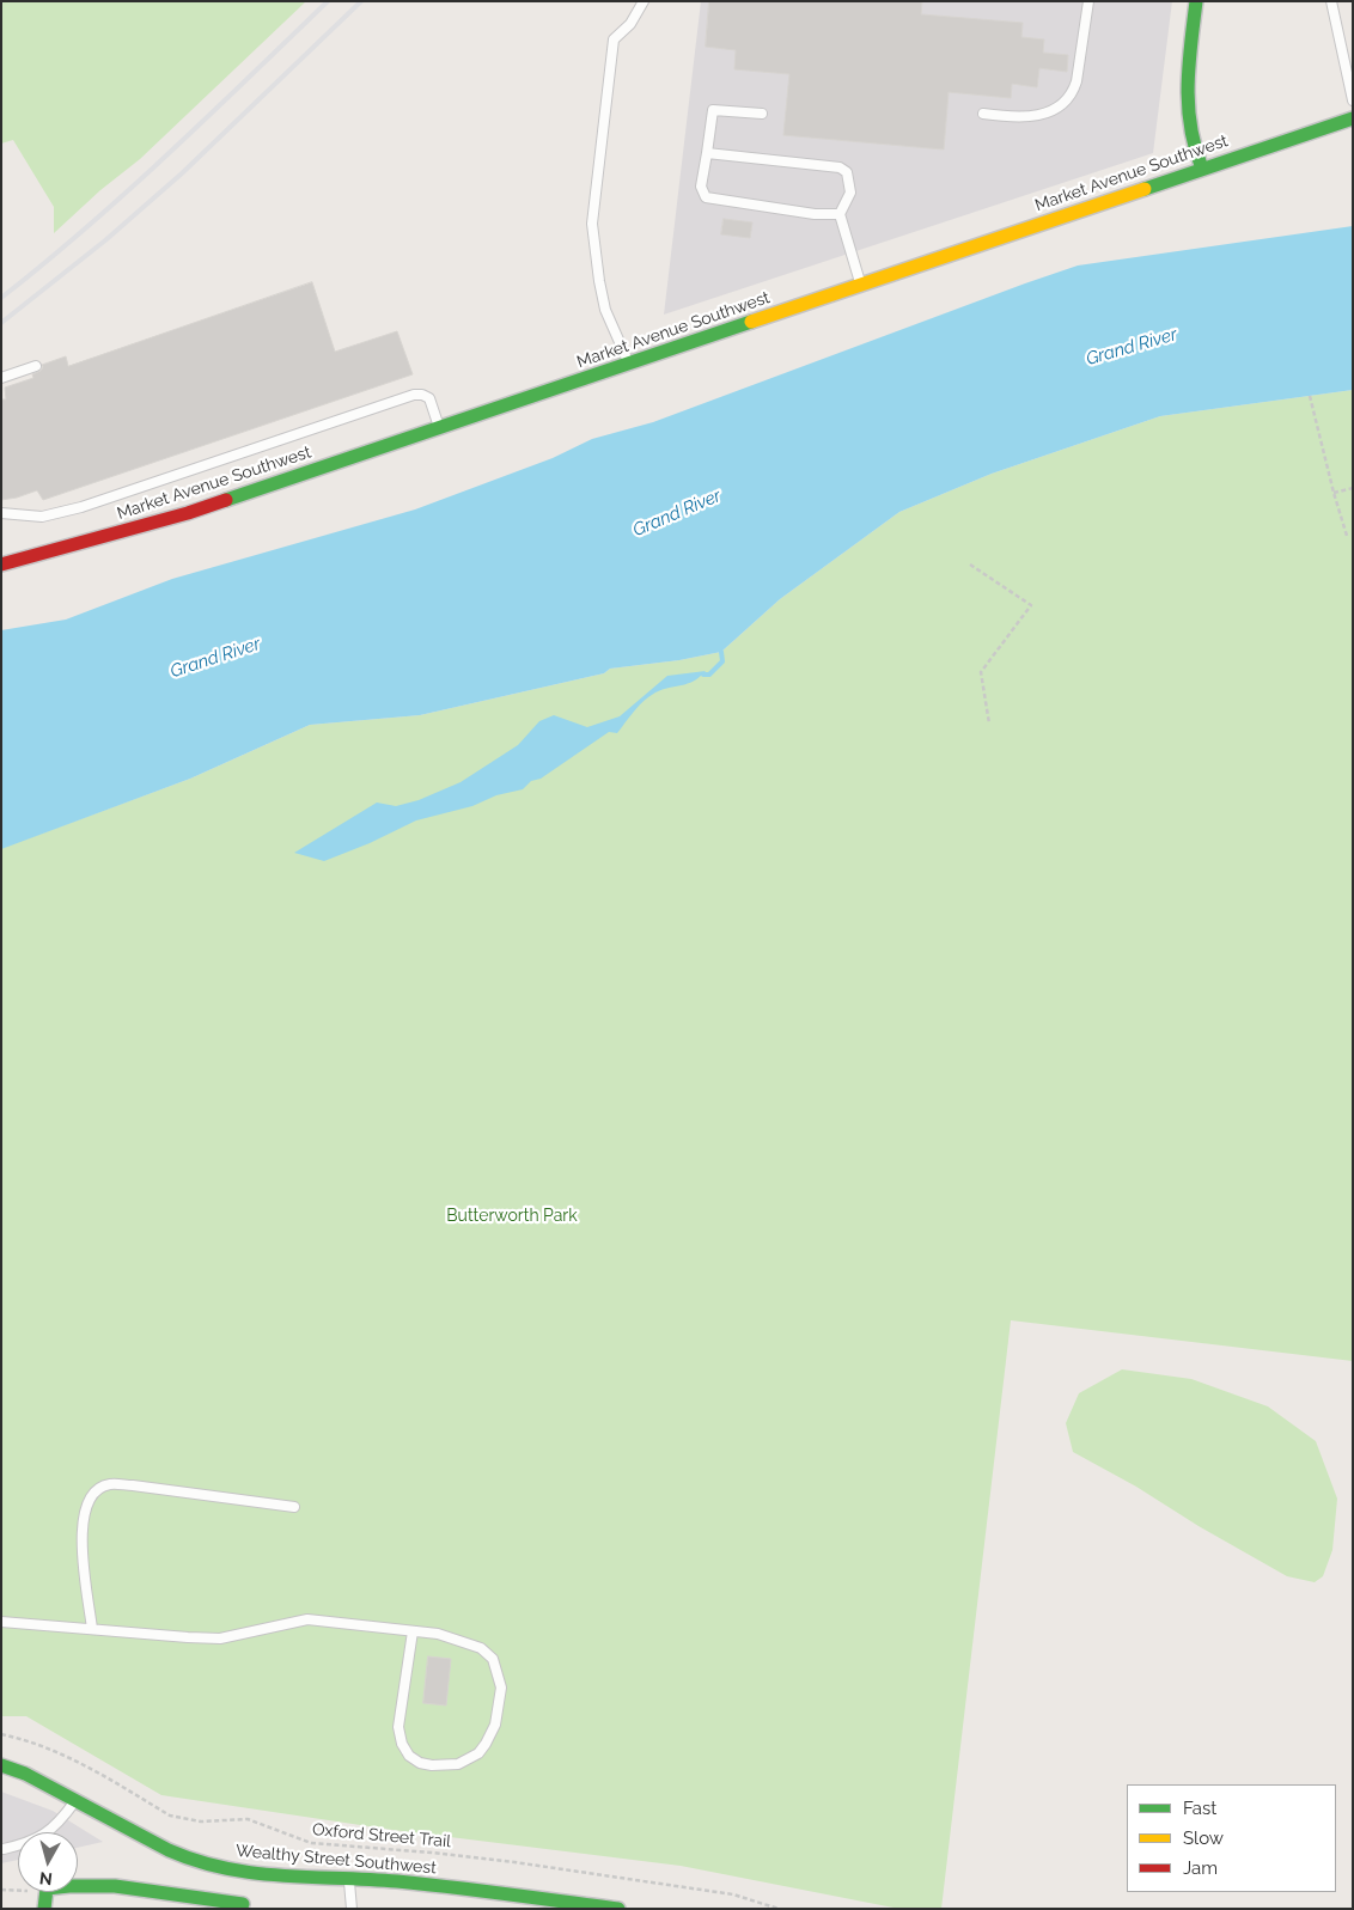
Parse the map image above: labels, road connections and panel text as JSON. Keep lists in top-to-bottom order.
{
  "streets": {
    "main road": ["Market Avenue Southwest", "Wealthy Street Southwest"],
    "path": ["Oxford Street Trail"]
  },
  "water": ["Grand River"],
  "parks": ["Butterworth Park"],
  "legend": ["Fast", "Slow", "Jam"],
  "north": "bottom"
}
